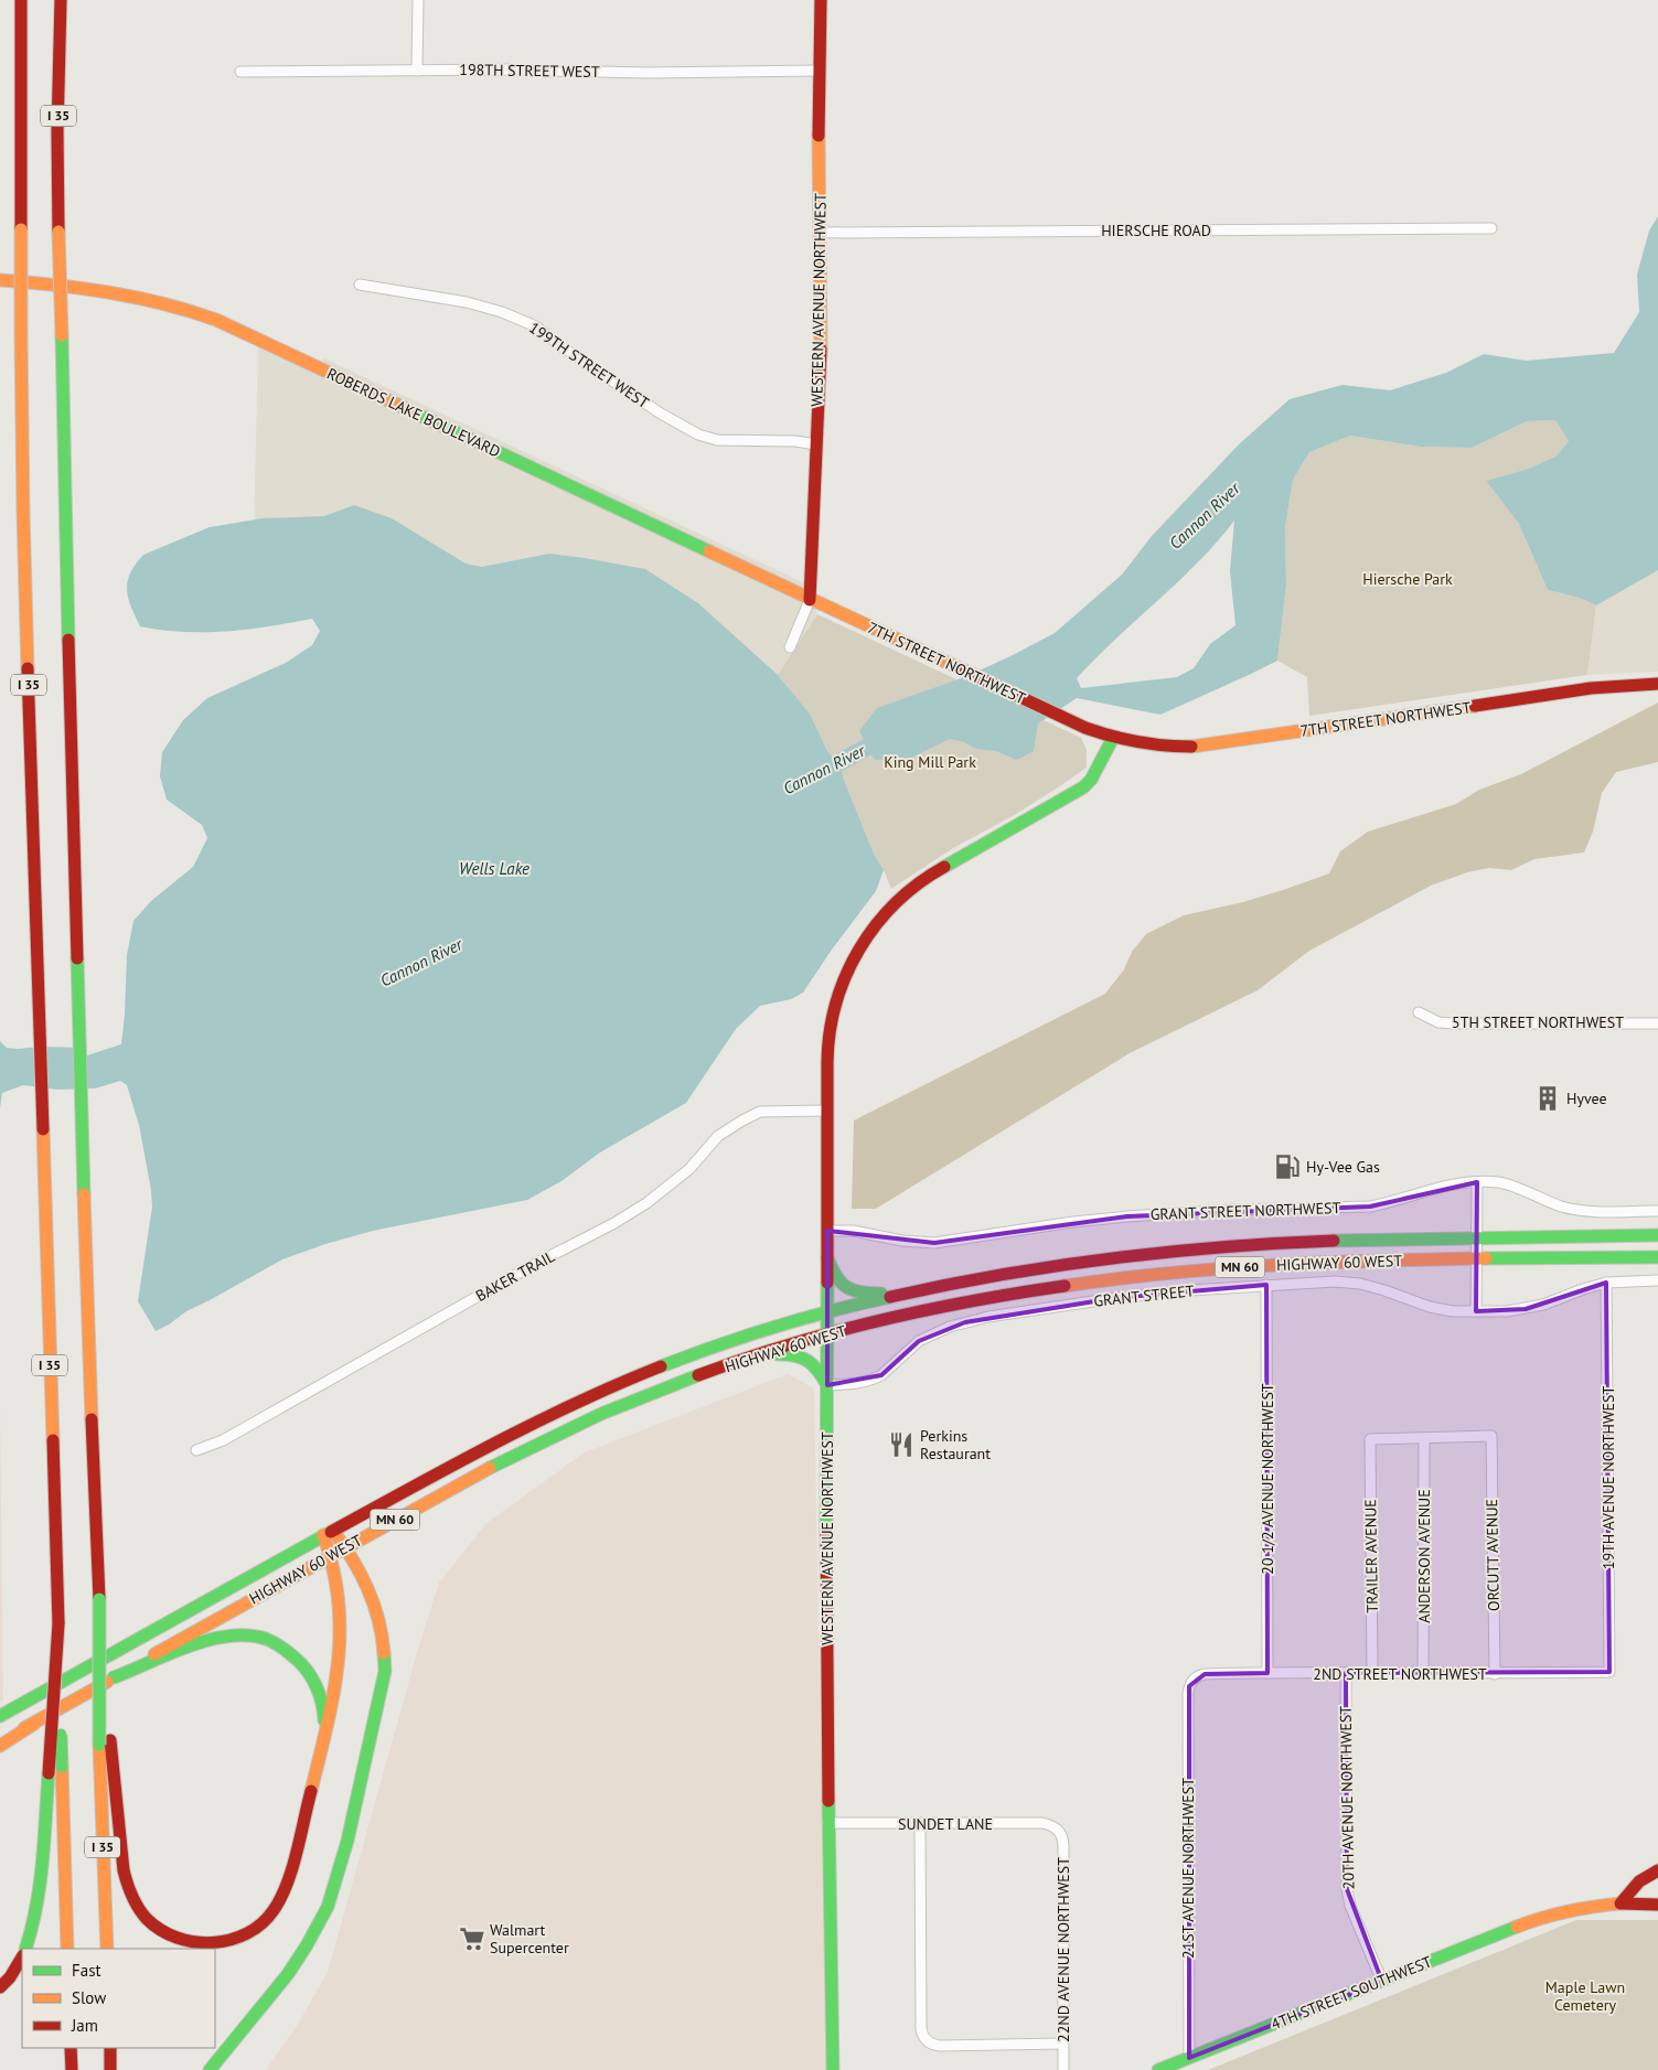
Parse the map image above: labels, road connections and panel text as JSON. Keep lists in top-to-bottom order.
{
  "streets": {
    "main road": [
      "I 35",
      "WESTERN AVENUE NORTHWEST",
      "ROBERDS LAKE BOULEVARD",
      "7TH STREET NORTHWEST",
      "HIGHWAY 60 WEST",
      "MN 60",
      "4TH STREET SOUTHWEST"
    ],
    "street": [
      "198TH STREET WEST",
      "HIERSCHE ROAD",
      "199TH STREET WEST",
      "5TH STREET NORTHWEST",
      "GRANT STREET NORTHWEST",
      "BAKER TRAIL",
      "GRANT STREET",
      "19TH AVENUE NORTHWEST",
      "20 1/2 AVENUE NORTHWEST",
      "ORCUTT AVENUE",
      "TRAILER AVENUE",
      "ANDERSON AVENUE",
      "2ND STREET NORTHWEST",
      "20TH AVENUE NORTHWEST",
      "SUNDET LANE",
      "21ST AVENUE NORTHWEST",
      "22ND AVENUE NORTHWEST"
    ]
  },
  "crossings": [
    ["198TH STREET WEST", "WESTERN AVENUE NORTHWEST"],
    ["HIERSCHE ROAD", "WESTERN AVENUE NORTHWEST"],
    ["WESTERN AVENUE NORTHWEST", "199TH STREET WEST"],
    ["WESTERN AVENUE NORTHWEST", "ROBERDS LAKE BOULEVARD"],
    ["WESTERN AVENUE NORTHWEST", "7TH STREET NORTHWEST"],
    ["WESTERN AVENUE NORTHWEST", "GRANT STREET NORTHWEST"],
    ["WESTERN AVENUE NORTHWEST", "HIGHWAY 60 WEST"],
    ["WESTERN AVENUE NORTHWEST", "BAKER TRAIL"],
    ["WESTERN AVENUE NORTHWEST", "GRANT STREET"],
    ["WESTERN AVENUE NORTHWEST", "SUNDET LANE"],
    ["ROBERDS LAKE BOULEVARD", "7TH STREET NORTHWEST"],
    ["GRANT STREET", "19TH AVENUE NORTHWEST"],
    ["GRANT STREET", "20 1/2 AVENUE NORTHWEST"],
    ["19TH AVENUE NORTHWEST", "2ND STREET NORTHWEST"],
    ["20 1/2 AVENUE NORTHWEST", "2ND STREET NORTHWEST"],
    ["ORCUTT AVENUE", "TRAILER AVENUE"],
    ["ORCUTT AVENUE", "ANDERSON AVENUE"],
    ["ORCUTT AVENUE", "2ND STREET NORTHWEST"],
    ["TRAILER AVENUE", "ANDERSON AVENUE"],
    ["TRAILER AVENUE", "2ND STREET NORTHWEST"],
    ["ANDERSON AVENUE", "2ND STREET NORTHWEST"],
    ["2ND STREET NORTHWEST", "20TH AVENUE NORTHWEST"],
    ["2ND STREET NORTHWEST", "21ST AVENUE NORTHWEST"],
    ["20TH AVENUE NORTHWEST", "4TH STREET SOUTHWEST"],
    ["SUNDET LANE", "22ND AVENUE NORTHWEST"],
    ["21ST AVENUE NORTHWEST", "4TH STREET SOUTHWEST"]
  ],
  "water": ["Cannon River", "Wells Lake"],
  "parks": ["Hiersche Park", "King Mill Park", "Maple Lawn Cemetery"],
  "places": {
    "building": ["Hyvee"],
    "fuel station": ["Hy-Vee Gas"],
    "restaurant": ["Perkins Restaurant"],
    "supermarket": ["Walmart Supercenter"]
  },
  "legend": ["Fast", "Slow", "Jam"]
}
